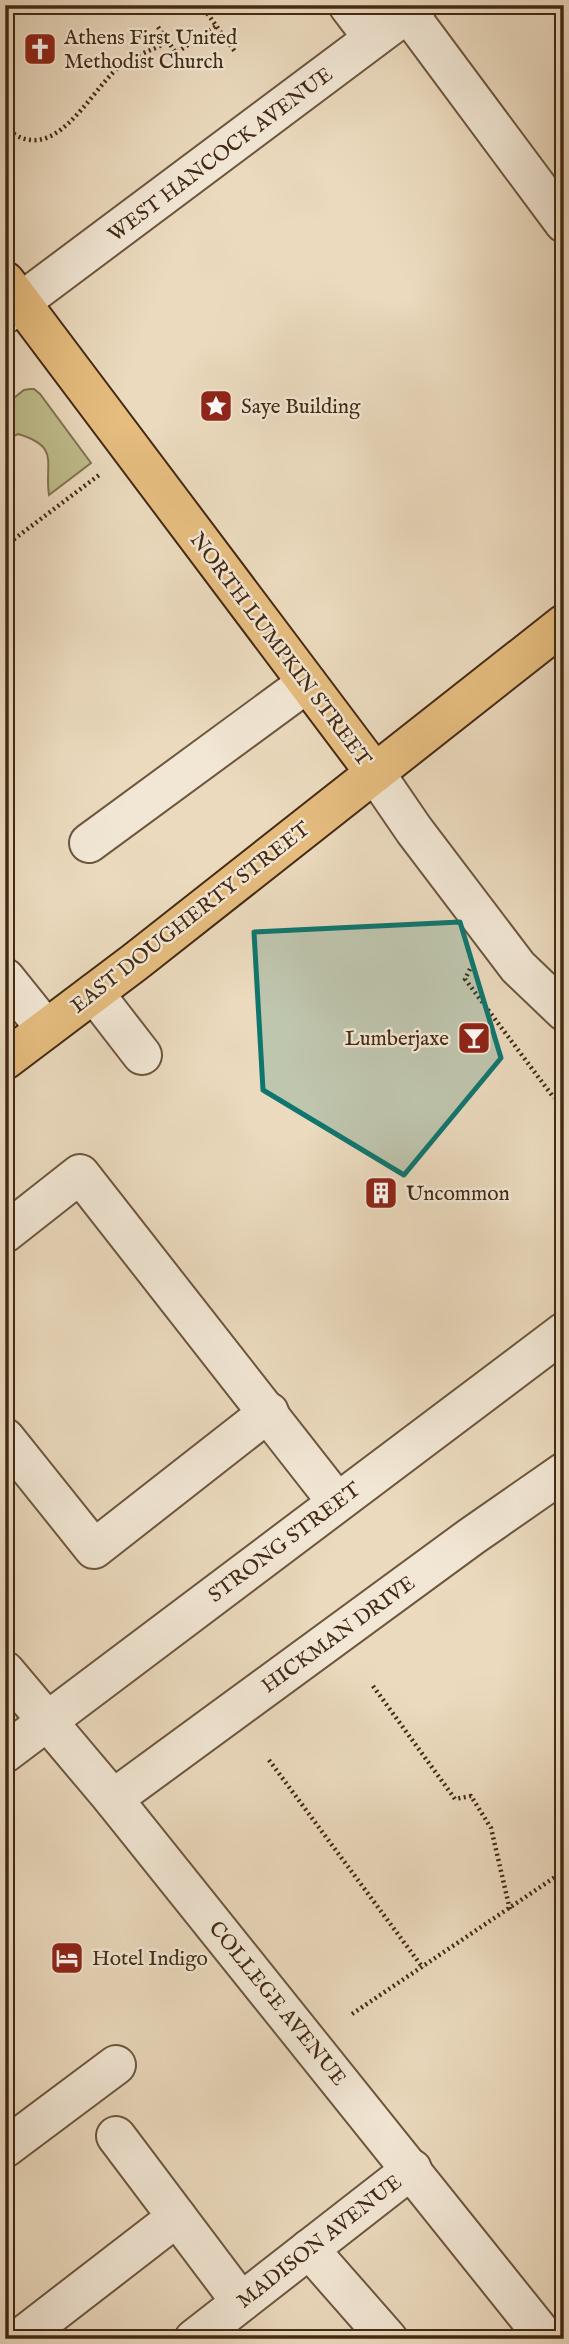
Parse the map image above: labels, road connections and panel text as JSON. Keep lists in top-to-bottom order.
{
  "streets": {
    "main road": ["NORTH LUMPKIN STREET", "EAST DOUGHERTY STREET"],
    "street": [
      "WEST HANCOCK AVENUE",
      "STRONG STREET",
      "HICKMAN DRIVE",
      "COLLEGE AVENUE",
      "MADISON AVENUE"
    ]
  },
  "crossings": [
    ["WEST HANCOCK AVENUE", "NORTH LUMPKIN STREET"],
    ["NORTH LUMPKIN STREET", "EAST DOUGHERTY STREET"],
    ["STRONG STREET", "COLLEGE AVENUE"],
    ["HICKMAN DRIVE", "COLLEGE AVENUE"],
    ["COLLEGE AVENUE", "MADISON AVENUE"]
  ],
  "places": {
    "church": ["Athens First United Methodist Church"],
    "place": ["Saye Building"],
    "bar": ["Lumberjaxe"],
    "building": ["Uncommon"],
    "hotel": ["Hotel Indigo"]
  }
}
